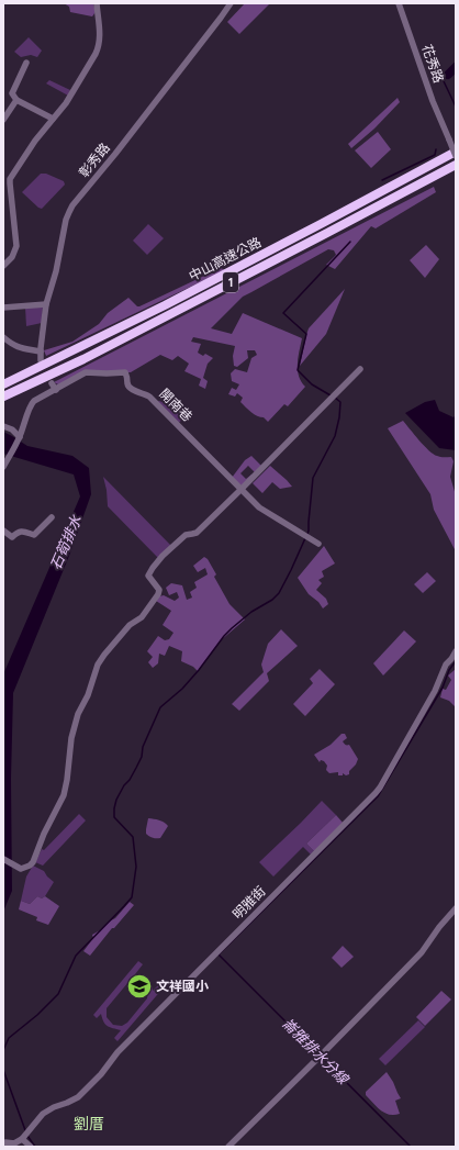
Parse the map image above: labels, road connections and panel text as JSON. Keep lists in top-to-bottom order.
{
  "streets": {
    "highway": ["中山高速公路", "1"],
    "street": [
      "花秀路",
      "彰秀路",
      "開南巷",
      "明雅街"
    ]
  },
  "districts": ["劉厝"],
  "water": ["石筍排水", "崙雅排水分線"],
  "places": {
    "school or university": ["文祥國小"]
  }
}
